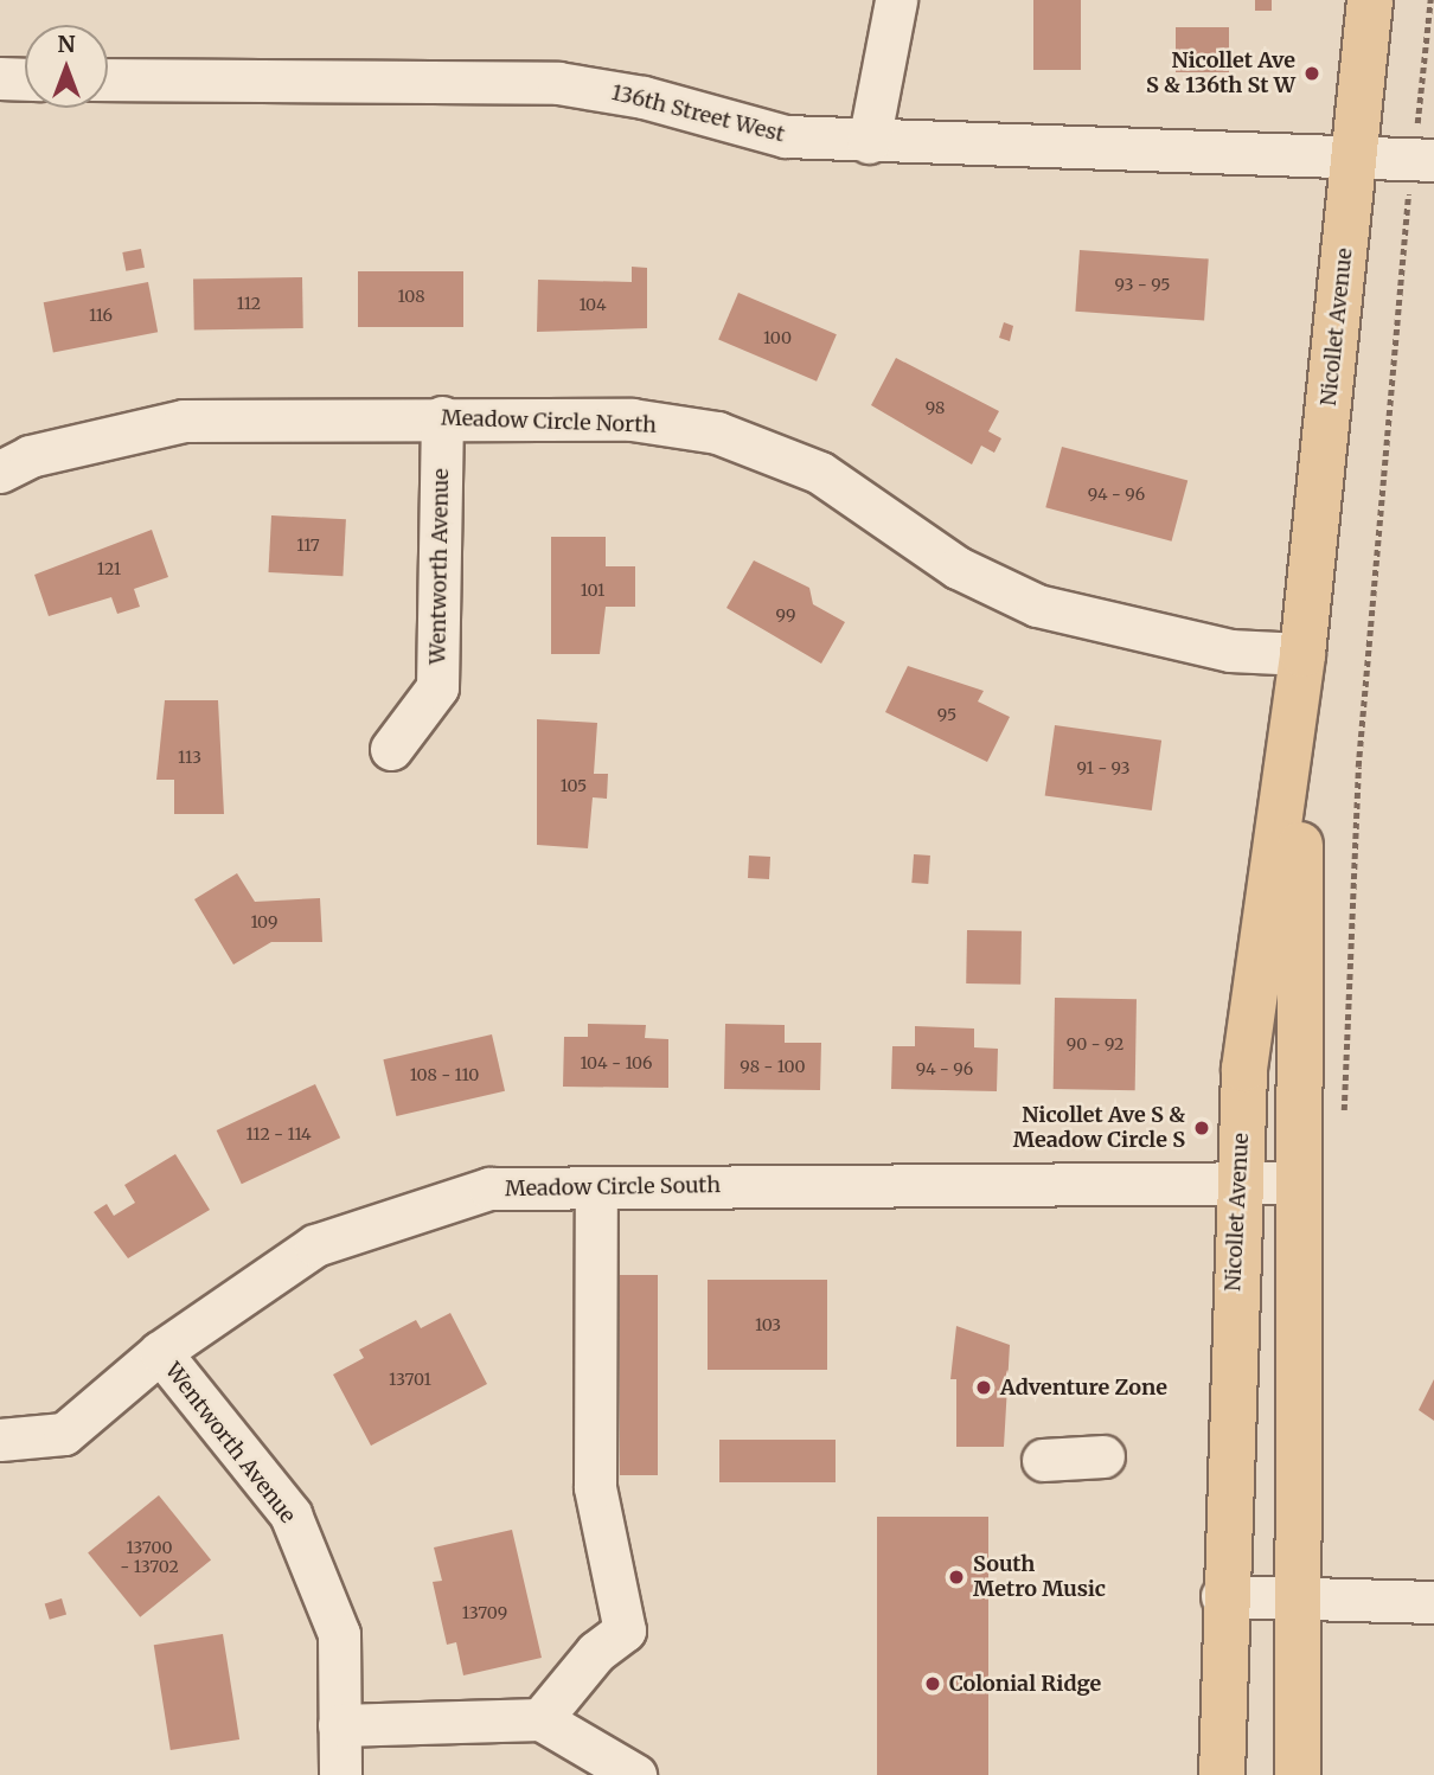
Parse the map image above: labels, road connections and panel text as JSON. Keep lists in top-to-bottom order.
{
  "streets": {
    "main road": ["Nicollet Avenue"],
    "street": [
      "136th Street West",
      "Meadow Circle North",
      "Wentworth Avenue",
      "Meadow Circle South"
    ]
  },
  "crossings": [
    ["136th Street West", "Nicollet Avenue"],
    ["Nicollet Avenue", "Meadow Circle North"],
    ["Nicollet Avenue", "Meadow Circle South"],
    ["Meadow Circle North", "Wentworth Avenue"],
    ["Wentworth Avenue", "Meadow Circle South"]
  ],
  "places": [
    "Nicollet Ave S & 136th St W",
    "Nicollet Ave S & Meadow Circle S",
    "Adventure Zone",
    "South Metro Music",
    "Colonial Ridge"
  ],
  "house_numbers": [
    "93 - 95",
    "108",
    "112",
    "104",
    "116",
    "100",
    "98",
    "94 - 96",
    "117",
    "121",
    "101",
    "99",
    "95",
    "113",
    "91 - 93",
    "105",
    "109",
    "90 - 92",
    "104 - 106",
    "98 - 100",
    "94 - 96",
    "108 - 110",
    "112 - 114",
    "103",
    "13701",
    "13700 - 13702",
    "13709"
  ],
  "north": "top"
}
